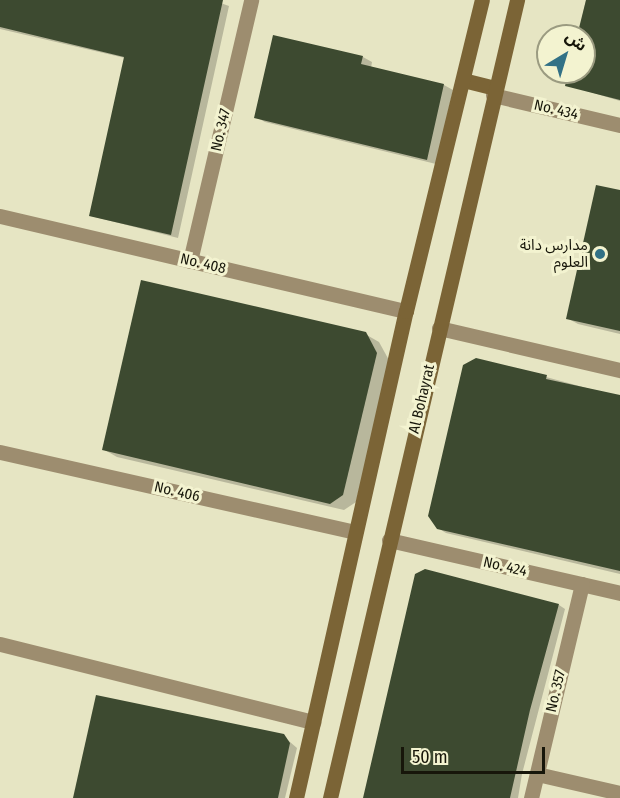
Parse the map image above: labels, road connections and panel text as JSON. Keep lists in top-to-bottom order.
{
  "streets": {
    "street": [
      "No. 434",
      "No. 347",
      "No. 408",
      "Al Bohayrat",
      "No. 406",
      "No. 424",
      "No. 357"
    ]
  },
  "crossings": [
    ["No. 434", "Al Bohayrat"],
    ["No. 347", "No. 408"],
    ["Al Bohayrat", "No. 424"],
    ["No. 424", "No. 357"]
  ],
  "places": ["مدارس دانة العلوم"],
  "scale_bar": "50 m",
  "north": "top right"
}
